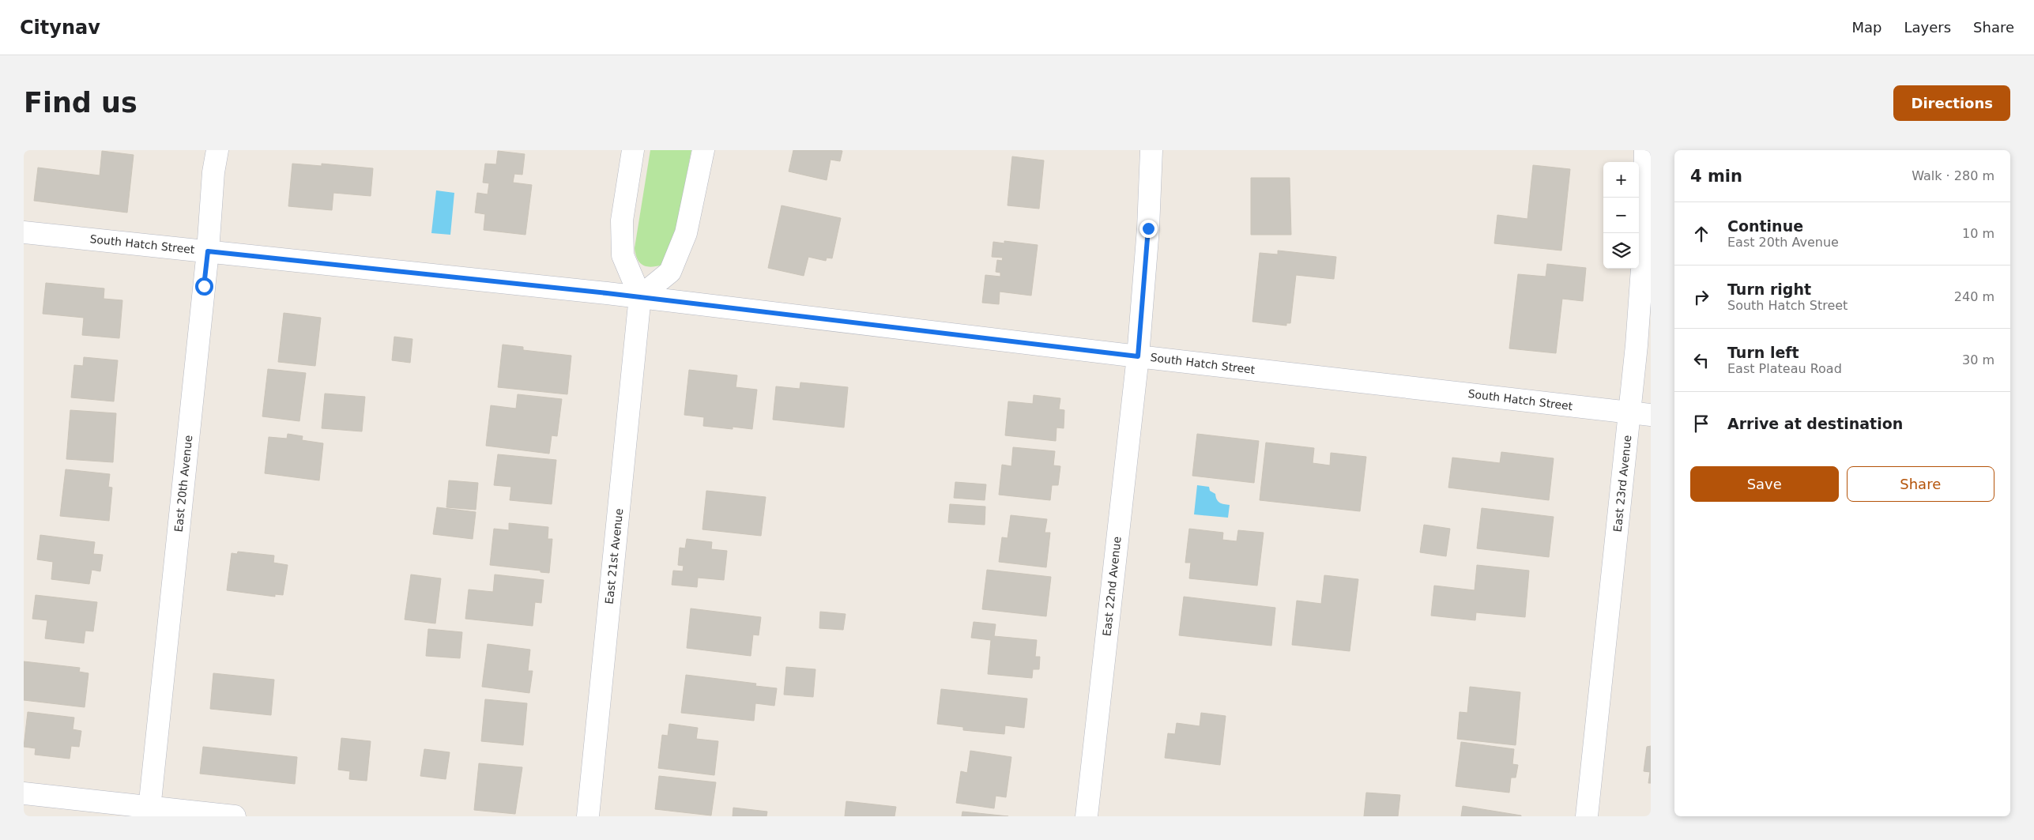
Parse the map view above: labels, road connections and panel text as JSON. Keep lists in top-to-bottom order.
{
  "streets": {
    "street": [
      "South Hatch Street",
      "East 20th Avenue",
      "East 23rd Avenue",
      "East 21st Avenue",
      "East 22nd Avenue"
    ]
  },
  "crossings": [
    ["South Hatch Street", "East 20th Avenue"],
    ["South Hatch Street", "East 23rd Avenue"],
    ["South Hatch Street", "East 21st Avenue"],
    ["South Hatch Street", "East 22nd Avenue"]
  ],
  "page": {
    "header": "Citynav",
    "nav": ["Map", "Layers", "Share"],
    "buttons": [
      "Directions",
      ["Save", "Share"]
    ],
    "title": "Find us",
    "heading": ["4 min", "Walk · 280 m"],
    "map_buttons": ["+", "−"],
    "list": [
      ["Continue", "East 20th Avenue", "10 m"],
      ["Turn right", "South Hatch Street", "240 m"],
      ["Turn left", "East Plateau Road", "30 m"],
      "Arrive at destination"
    ]
  }
}
